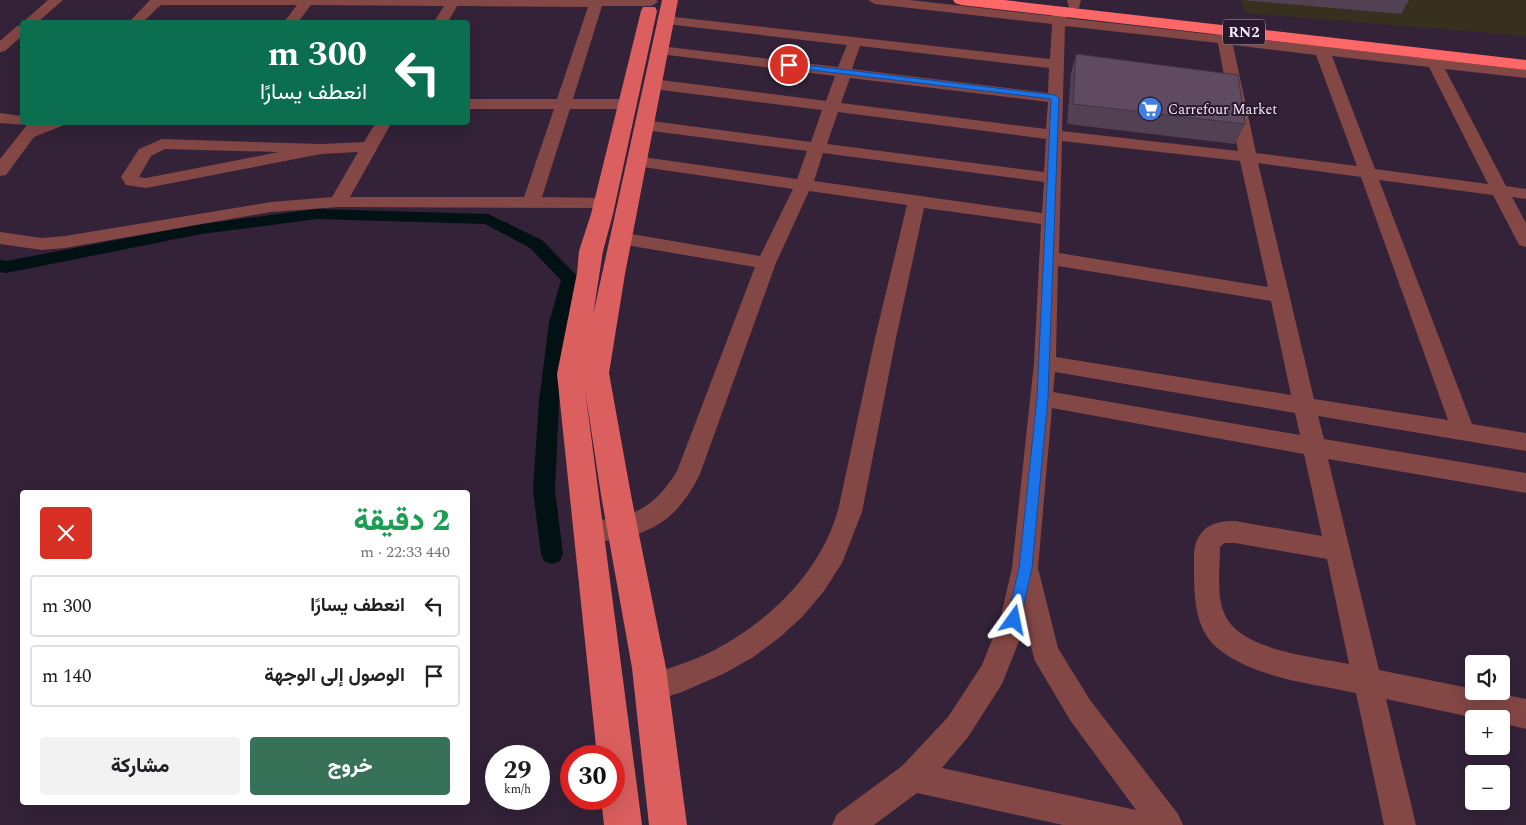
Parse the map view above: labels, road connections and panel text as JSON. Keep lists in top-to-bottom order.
{
  "streets": {
    "highway": ["RN2"]
  },
  "places": {
    "supermarket": ["Carrefour Market"]
  },
  "page": {
    "turn": ["300 m", "انعطف يسارًا"],
    "heading": ["2 دقيقة", "440 m · 22:33"],
    "list": [
      {
        "name": "انعطف يسارًا",
        "value": "300 m"
      },
      {
        "name": "الوصول إلى الوجهة",
        "value": "140 m"
      }
    ],
    "map_buttons": ["+", "−"],
    "buttons": ["خروج", "مشاركة"],
    "speed": "29 km/h",
    "limit": "30"
  }
}
